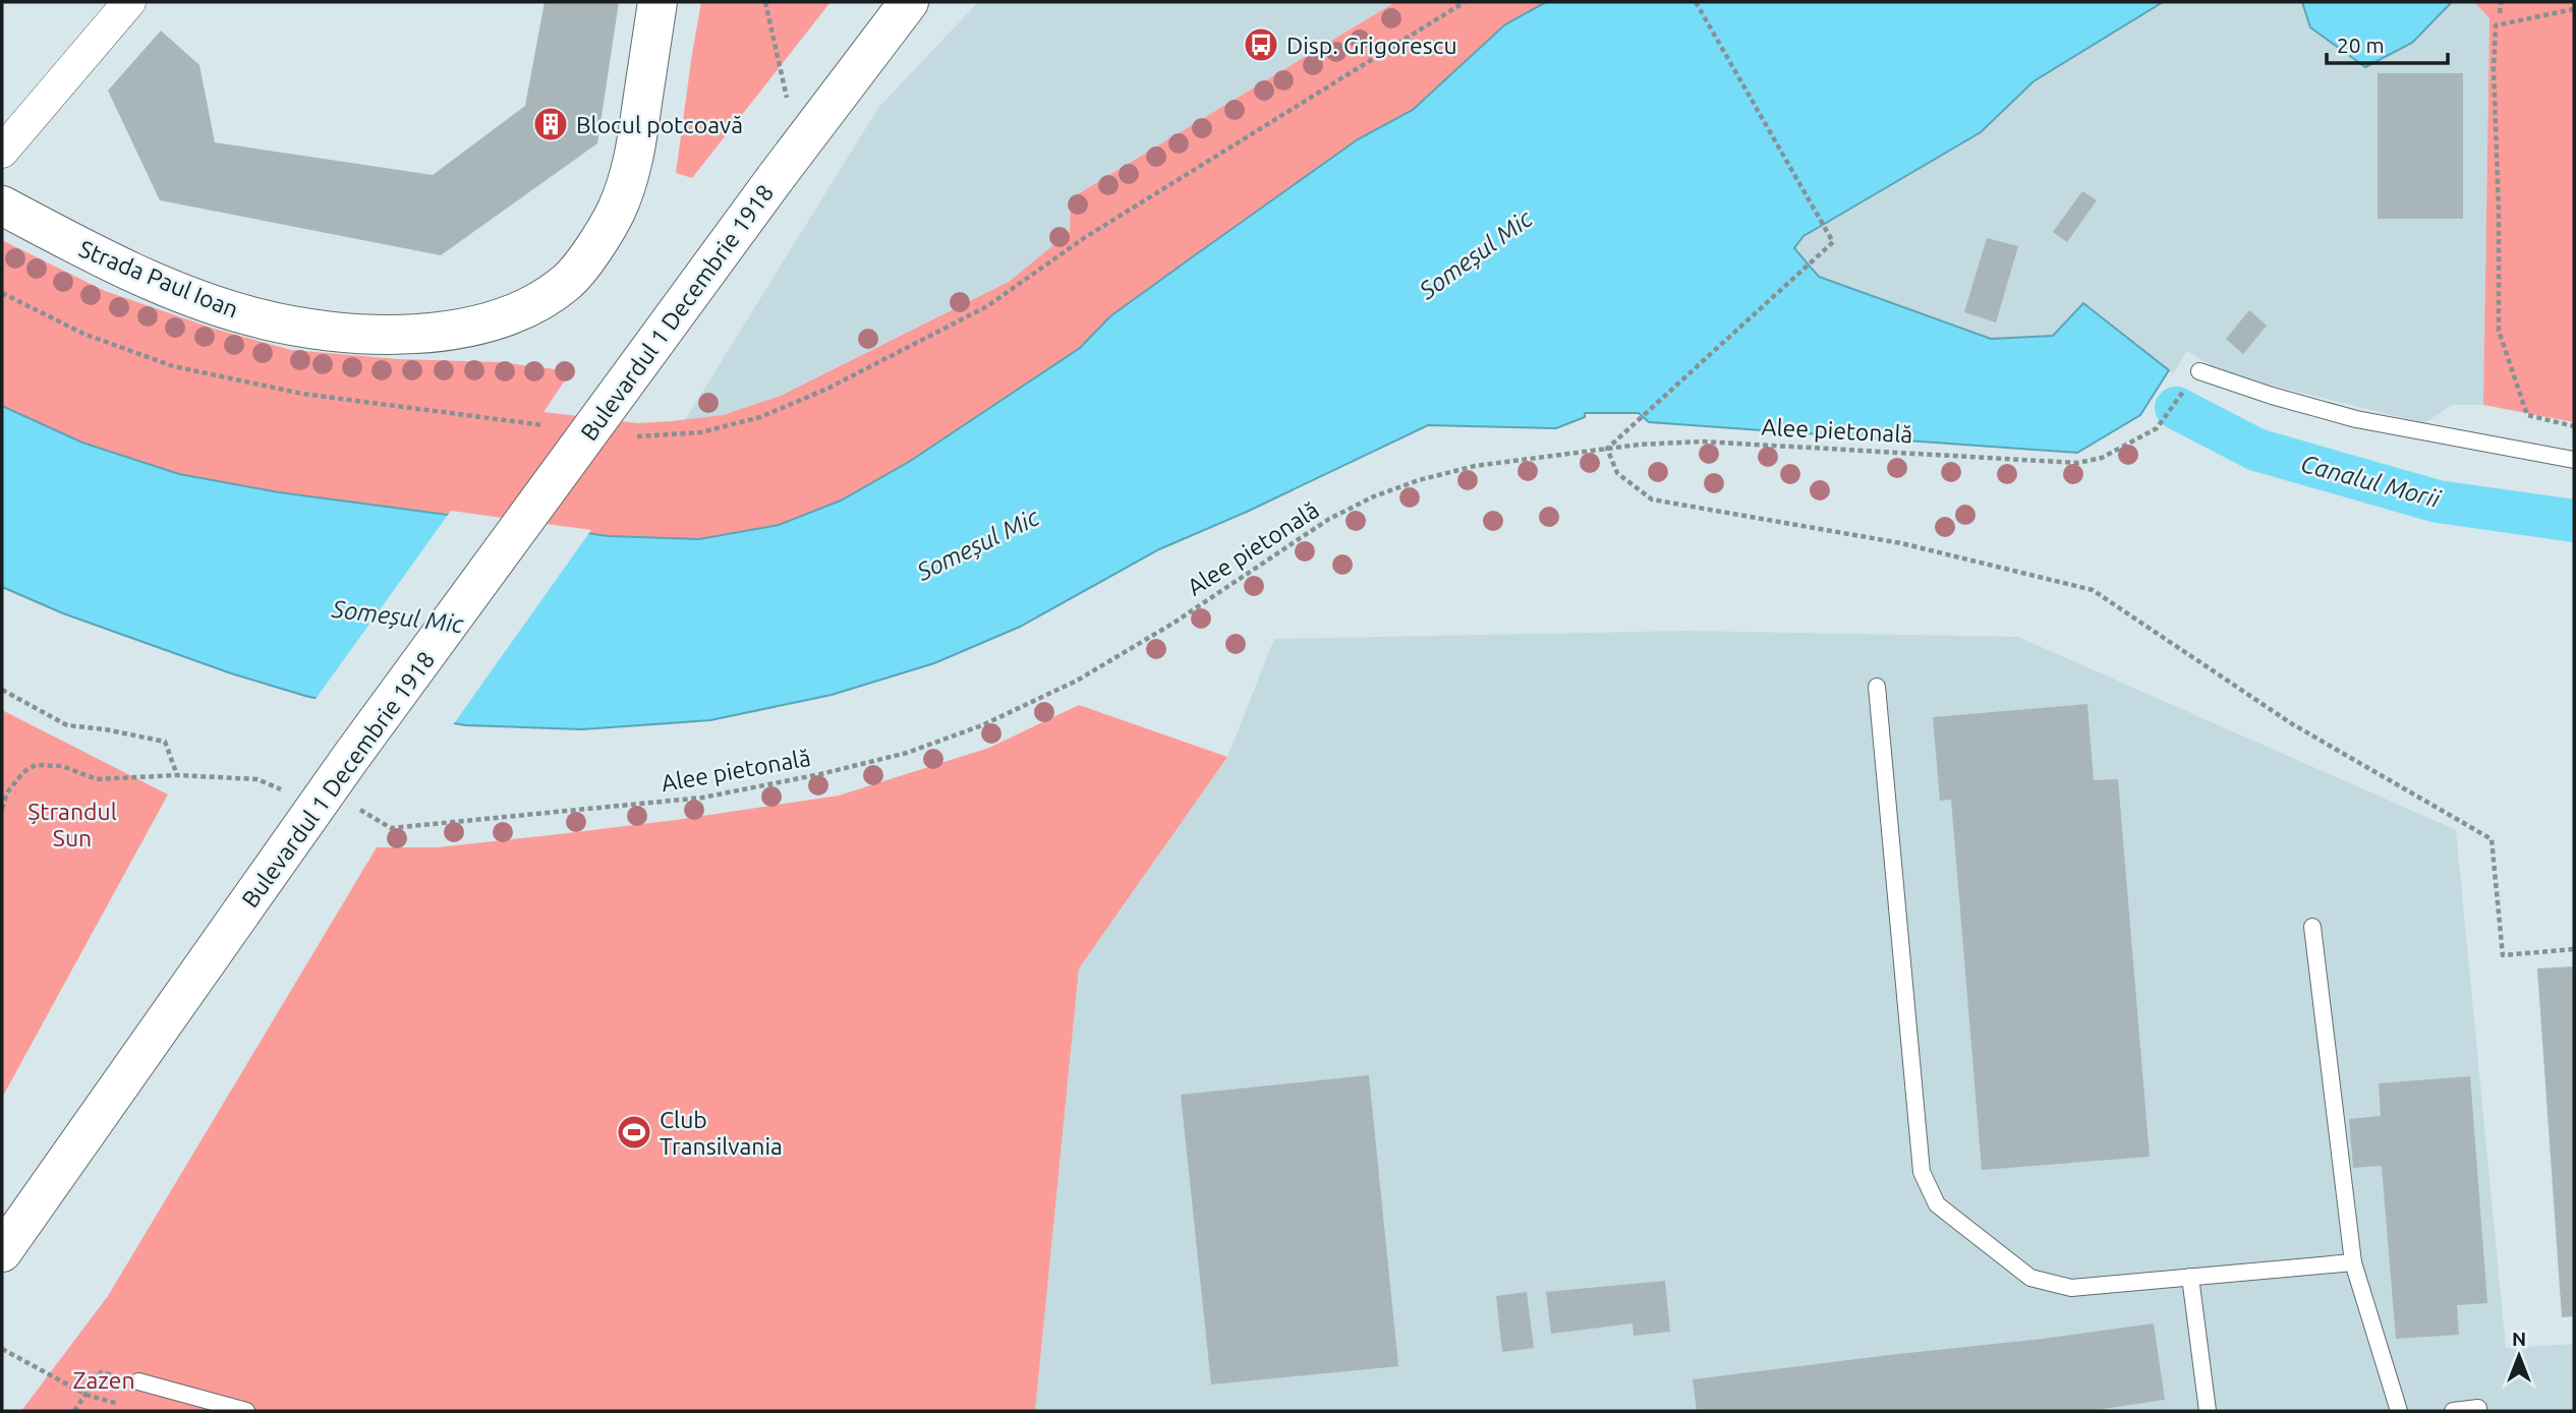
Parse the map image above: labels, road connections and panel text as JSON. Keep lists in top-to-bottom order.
{
  "streets": {
    "main road": ["Strada Paul Ioan", "Bulevardul 1 Decembrie 1918"],
    "path": ["Alee pietonală"]
  },
  "water": ["Someșul Mic", "Canalul Morii"],
  "parks": ["Ștrandul Sun", "Zazen"],
  "places": {
    "bus stop": ["Disp. Grigorescu"],
    "building": ["Blocul potcoavă"],
    "sports": ["Club Transilvania"]
  },
  "scale_bar": "20 m",
  "north": "top"
}
